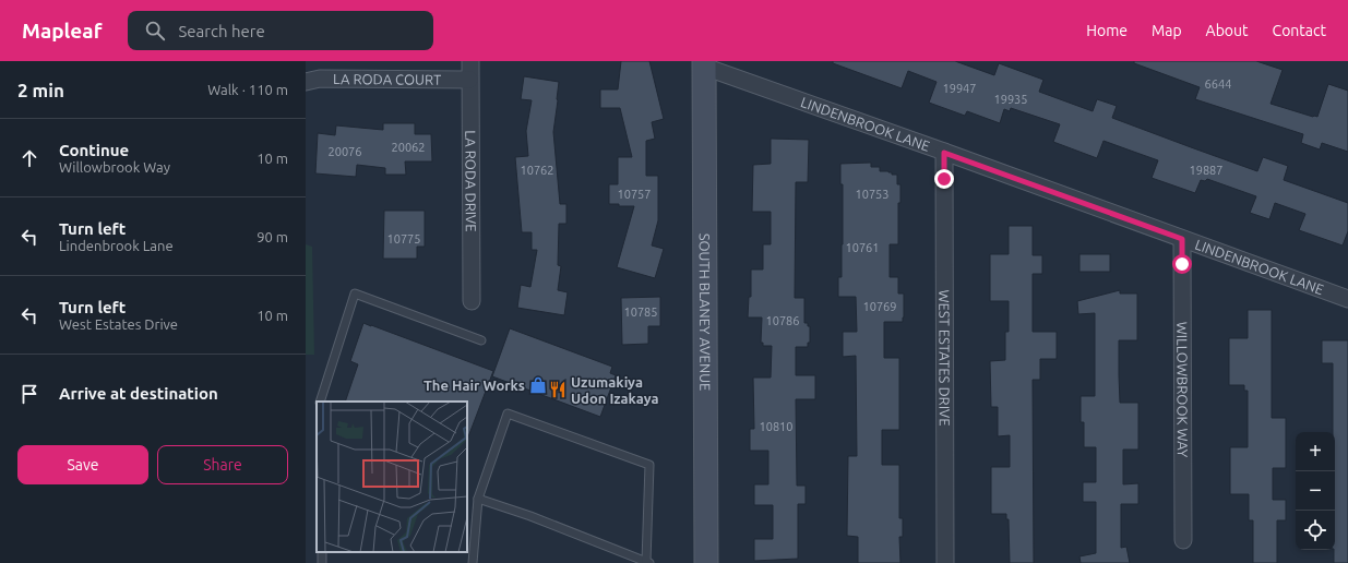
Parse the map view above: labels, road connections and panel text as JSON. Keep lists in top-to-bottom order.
{
  "streets": {
    "street": [
      "LA RODA COURT",
      "LINDENBROOK LANE",
      "LA RODA DRIVE",
      "SOUTH BLANEY AVENUE",
      "WEST ESTATES DRIVE",
      "WILLOWBROOK WAY"
    ]
  },
  "crossings": [
    ["LA RODA COURT", "LA RODA DRIVE"],
    ["LINDENBROOK LANE", "SOUTH BLANEY AVENUE"],
    ["LINDENBROOK LANE", "WEST ESTATES DRIVE"],
    ["LINDENBROOK LANE", "WILLOWBROOK WAY"]
  ],
  "places": {
    "shop": ["The Hair Works"],
    "restaurant": ["Uzumakiya Udon Izakaya"]
  },
  "house_numbers": [
    "6644",
    "19947",
    "19935",
    "20062",
    "20076",
    "10762",
    "19887",
    "10757",
    "10753",
    "10775",
    "10761",
    "10769",
    "10785",
    "10786",
    "10810"
  ],
  "page": {
    "header": "Mapleaf",
    "search": "Search here",
    "nav": [
      "Home",
      "Map",
      "About",
      "Contact"
    ],
    "heading": ["2 min", "Walk · 110 m"],
    "list": [
      ["Continue", "Willowbrook Way", "10 m"],
      ["Turn left", "Lindenbrook Lane", "90 m"],
      ["Turn left", "West Estates Drive", "10 m"],
      "Arrive at destination"
    ],
    "buttons": ["Save", "Share"],
    "map_buttons": ["+", "−"]
  }
}
